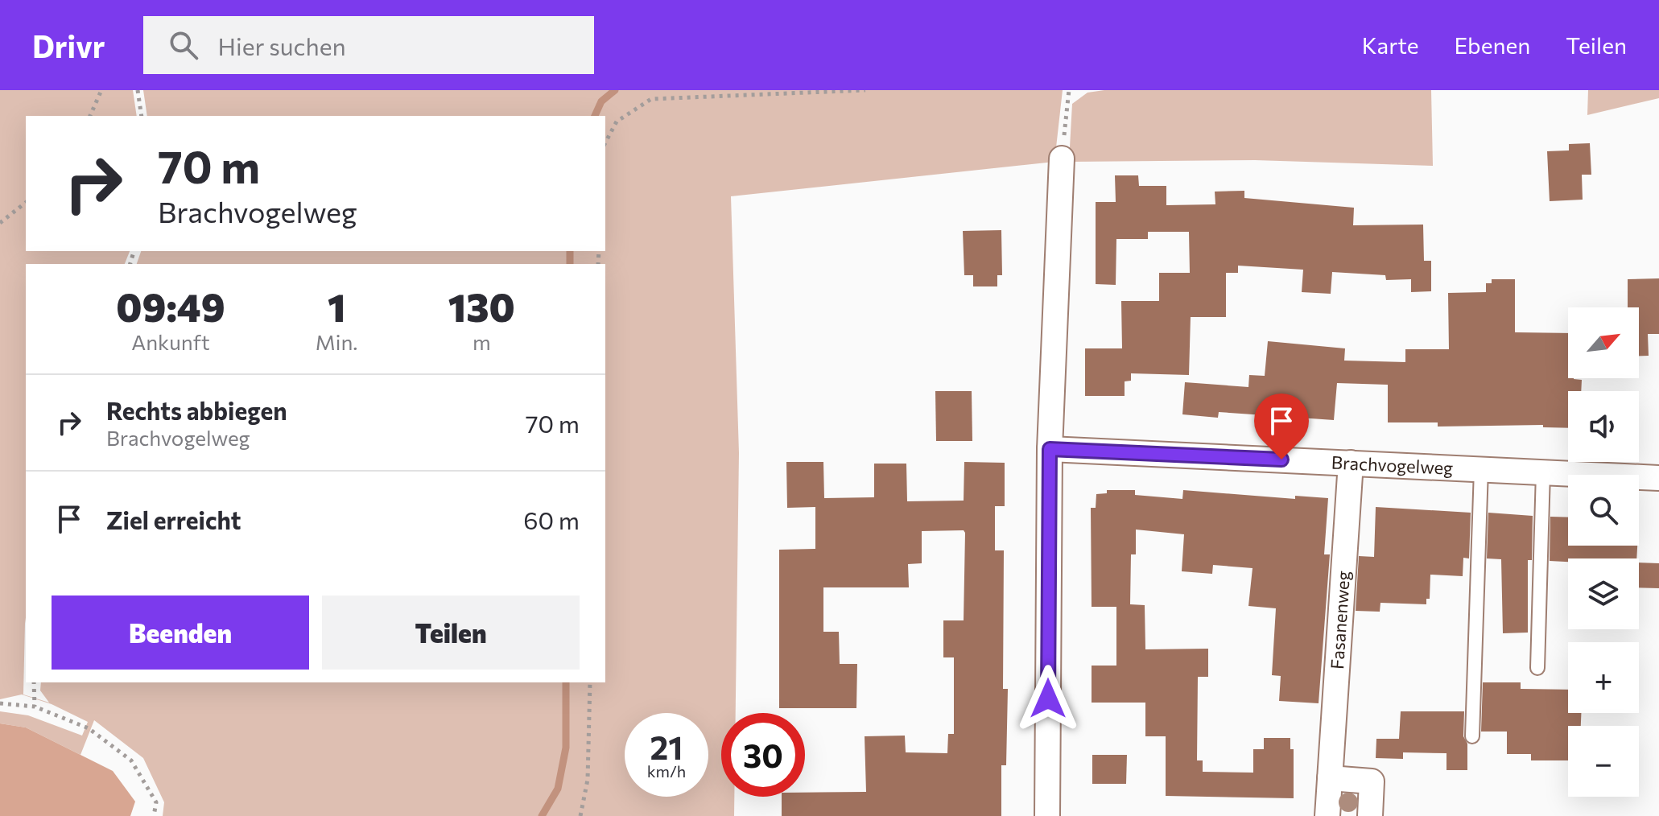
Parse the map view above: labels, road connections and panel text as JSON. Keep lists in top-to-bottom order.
{
  "streets": {
    "street": ["Brachvogelweg", "Fasanenweg"]
  },
  "crossings": [
    ["Brachvogelweg", "Fasanenweg"]
  ],
  "north": "top right",
  "page": {
    "header": "Drivr",
    "search": "Hier suchen",
    "nav": ["Karte", "Ebenen", "Teilen"],
    "turn": ["70 m", "Brachvogelweg"],
    "eta": [
      "09:49",
      "Ankunft",
      "1",
      "Min.",
      "130",
      "m"
    ],
    "map_buttons": ["+", "−"],
    "list": [
      {
        "name": "Rechts abbiegen",
        "note": "Brachvogelweg",
        "value": "70 m"
      },
      {
        "name": "Ziel erreicht",
        "value": "60 m"
      }
    ],
    "buttons": ["Beenden", "Teilen"],
    "speed": "21 km/h",
    "limit": "30"
  }
}
